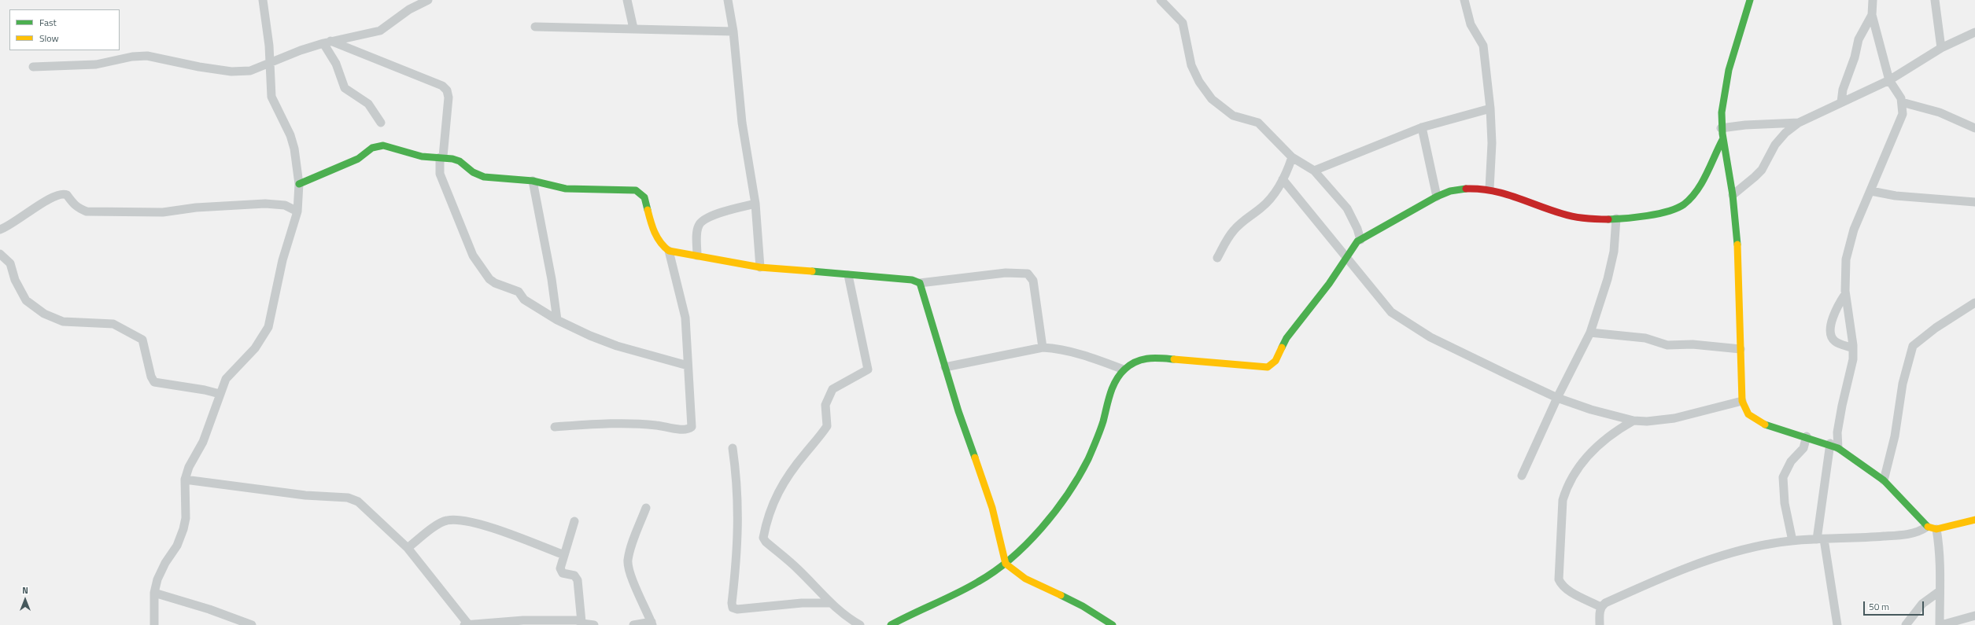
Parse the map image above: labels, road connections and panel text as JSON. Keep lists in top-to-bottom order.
{
  "legend": ["Fast", "Slow"],
  "scale_bar": "50 m",
  "north": "top"
}
